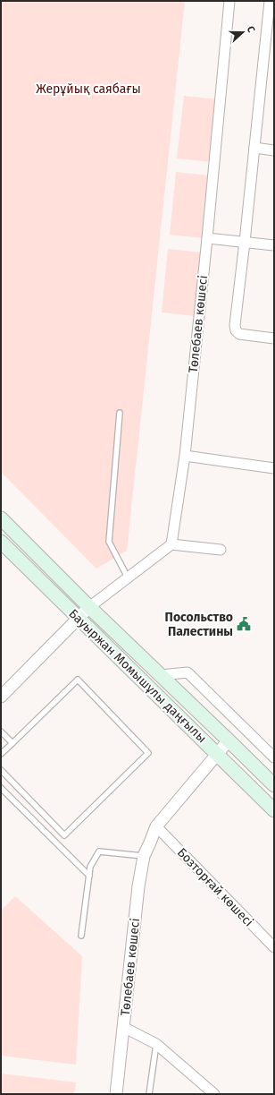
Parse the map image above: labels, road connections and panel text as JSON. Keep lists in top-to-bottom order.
{
  "streets": {
    "main road": ["Бауыржан Момышұлы даңғылы"],
    "street": ["Төлебаев көшесі", "Бозторғай көшесі"]
  },
  "crossings": [
    ["Төлебаев көшесі", "Бауыржан Момышұлы даңғылы"],
    ["Төлебаев көшесі", "Бозторғай көшесі"]
  ],
  "parks": ["Жерұйық саябағы"],
  "places": {
    "public building": ["Посольство Палестины"]
  },
  "north": "right"
}
